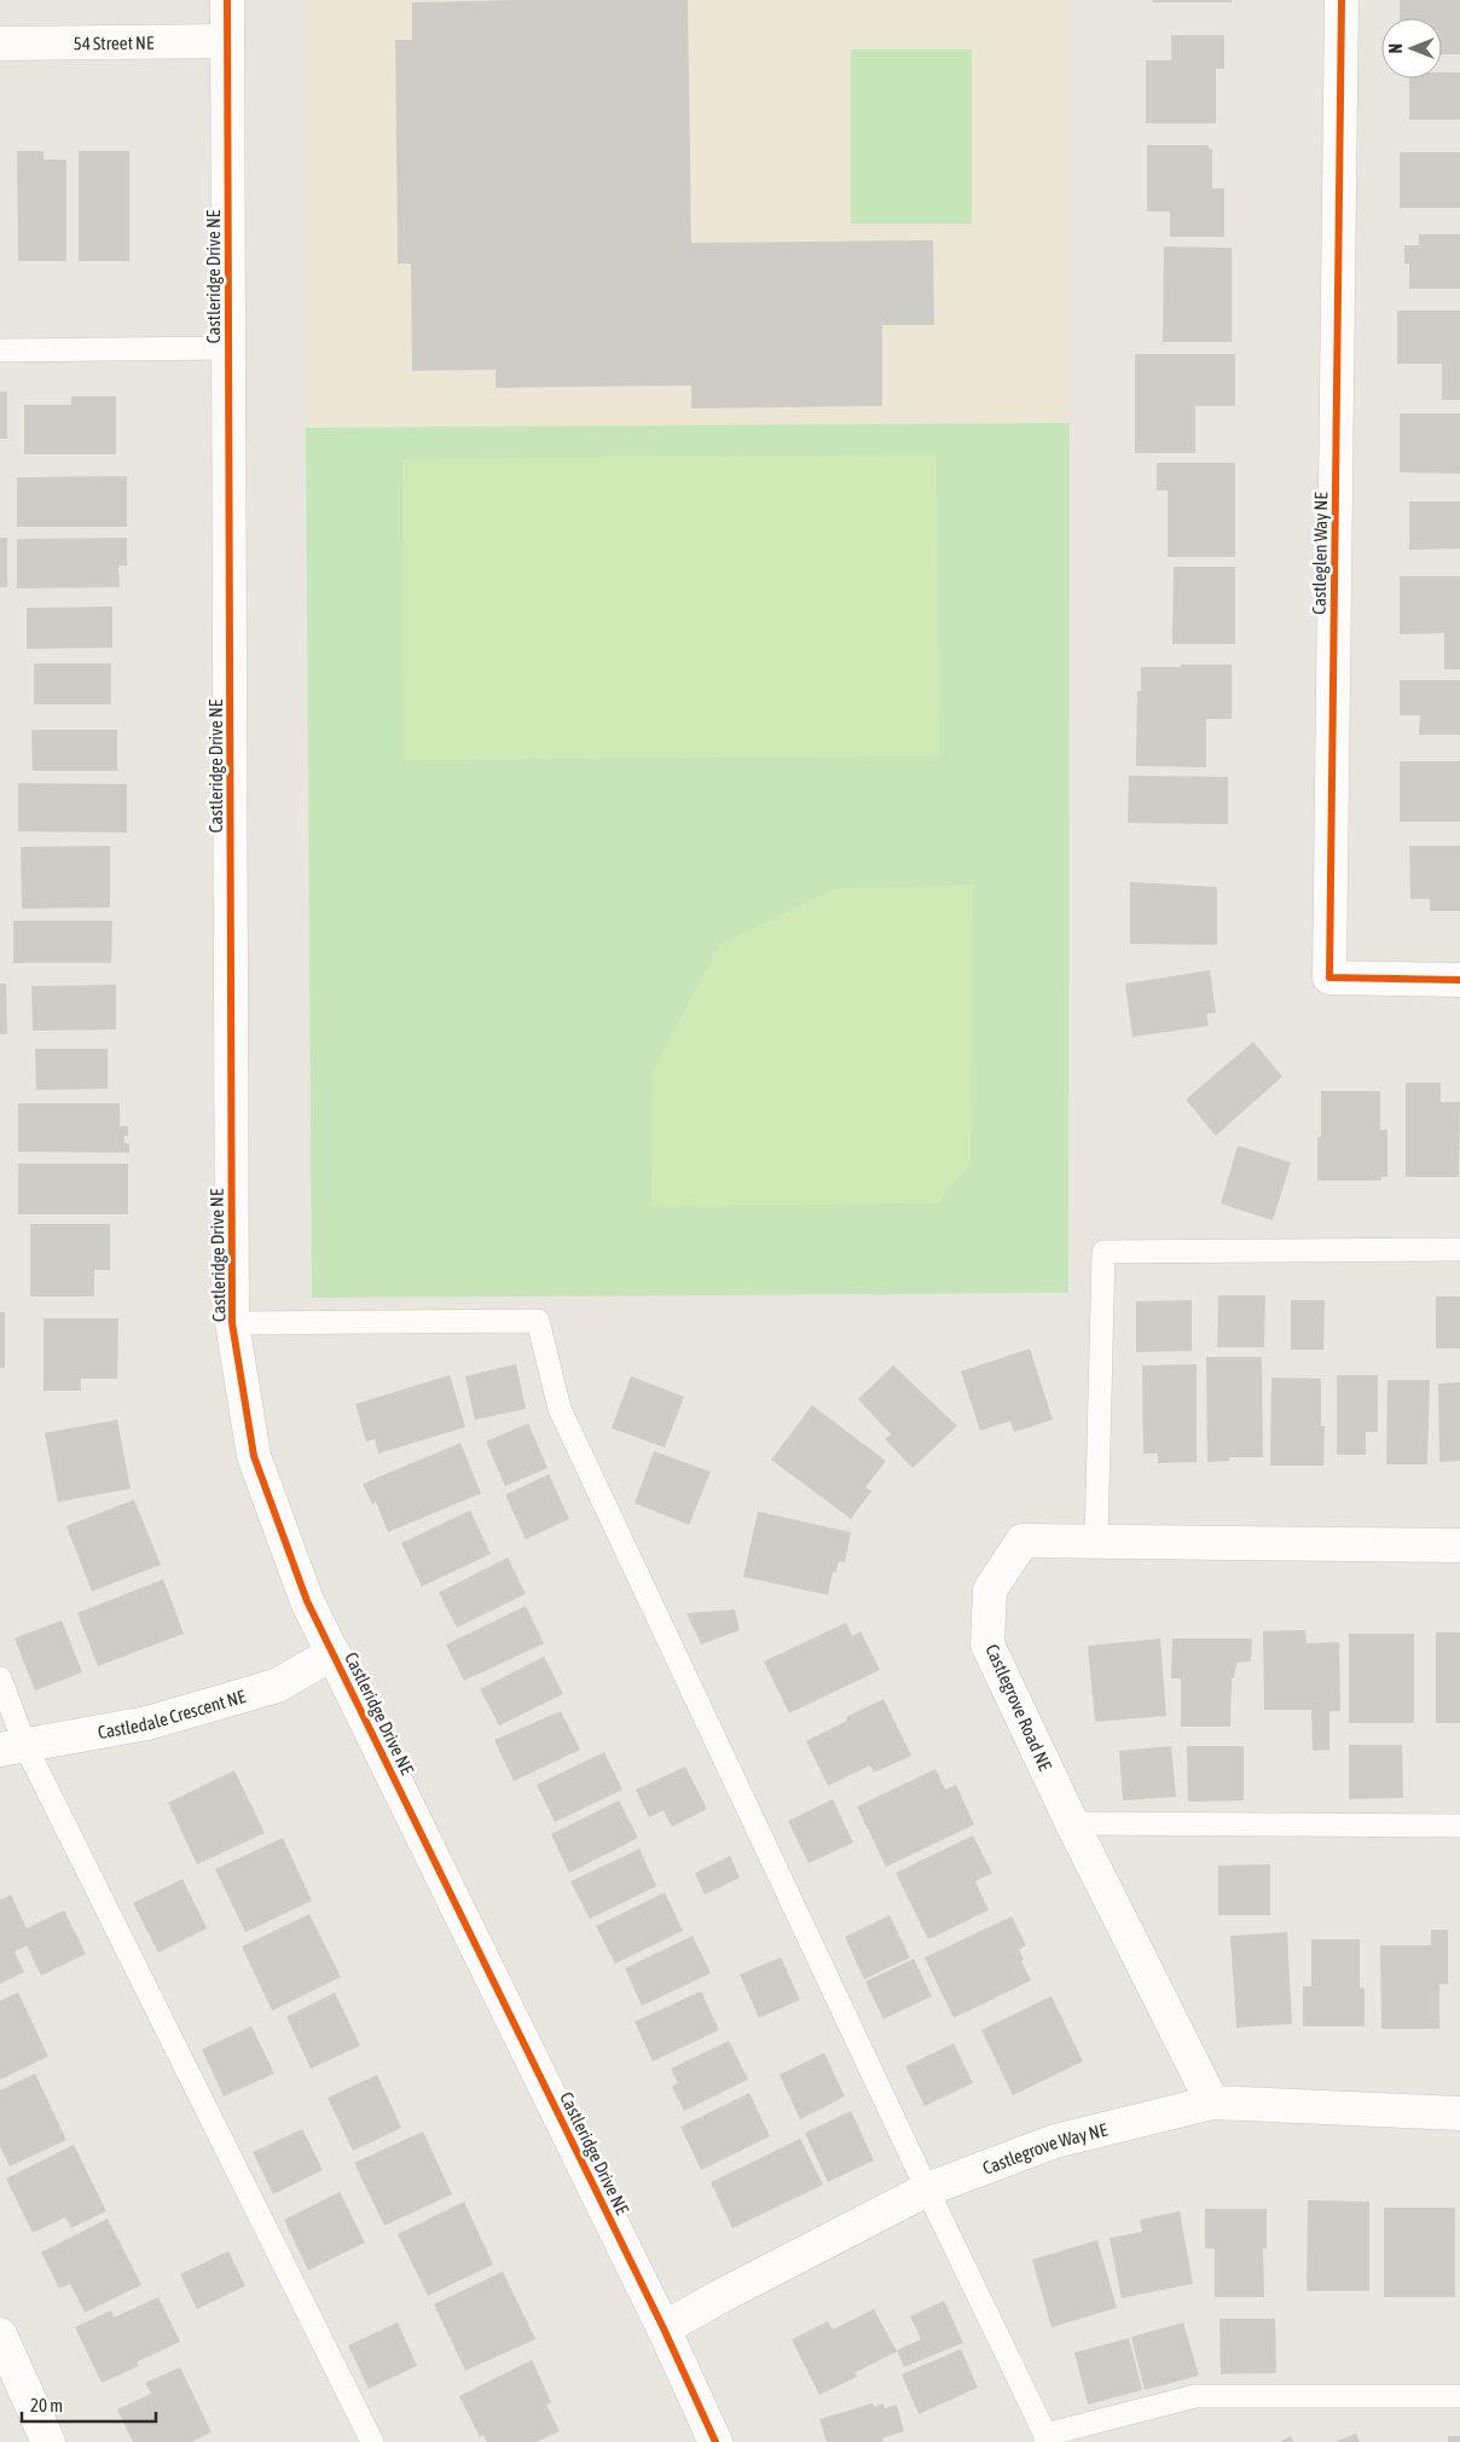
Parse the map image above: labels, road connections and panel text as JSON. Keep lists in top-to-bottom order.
{
  "streets": {
    "street": [
      "54 Street NE",
      "Castleridge Drive NE",
      "Castleglen Way NE",
      "Castlegrove Road NE",
      "Castledale Crescent NE",
      "Castlegrove Way NE"
    ]
  },
  "crossings": [
    ["54 Street NE", "Castleridge Drive NE"],
    ["Castleridge Drive NE", "Castledale Crescent NE"],
    ["Castleridge Drive NE", "Castlegrove Way NE"],
    ["Castlegrove Road NE", "Castlegrove Way NE"]
  ],
  "scale_bar": "20 m",
  "north": "left"
}
